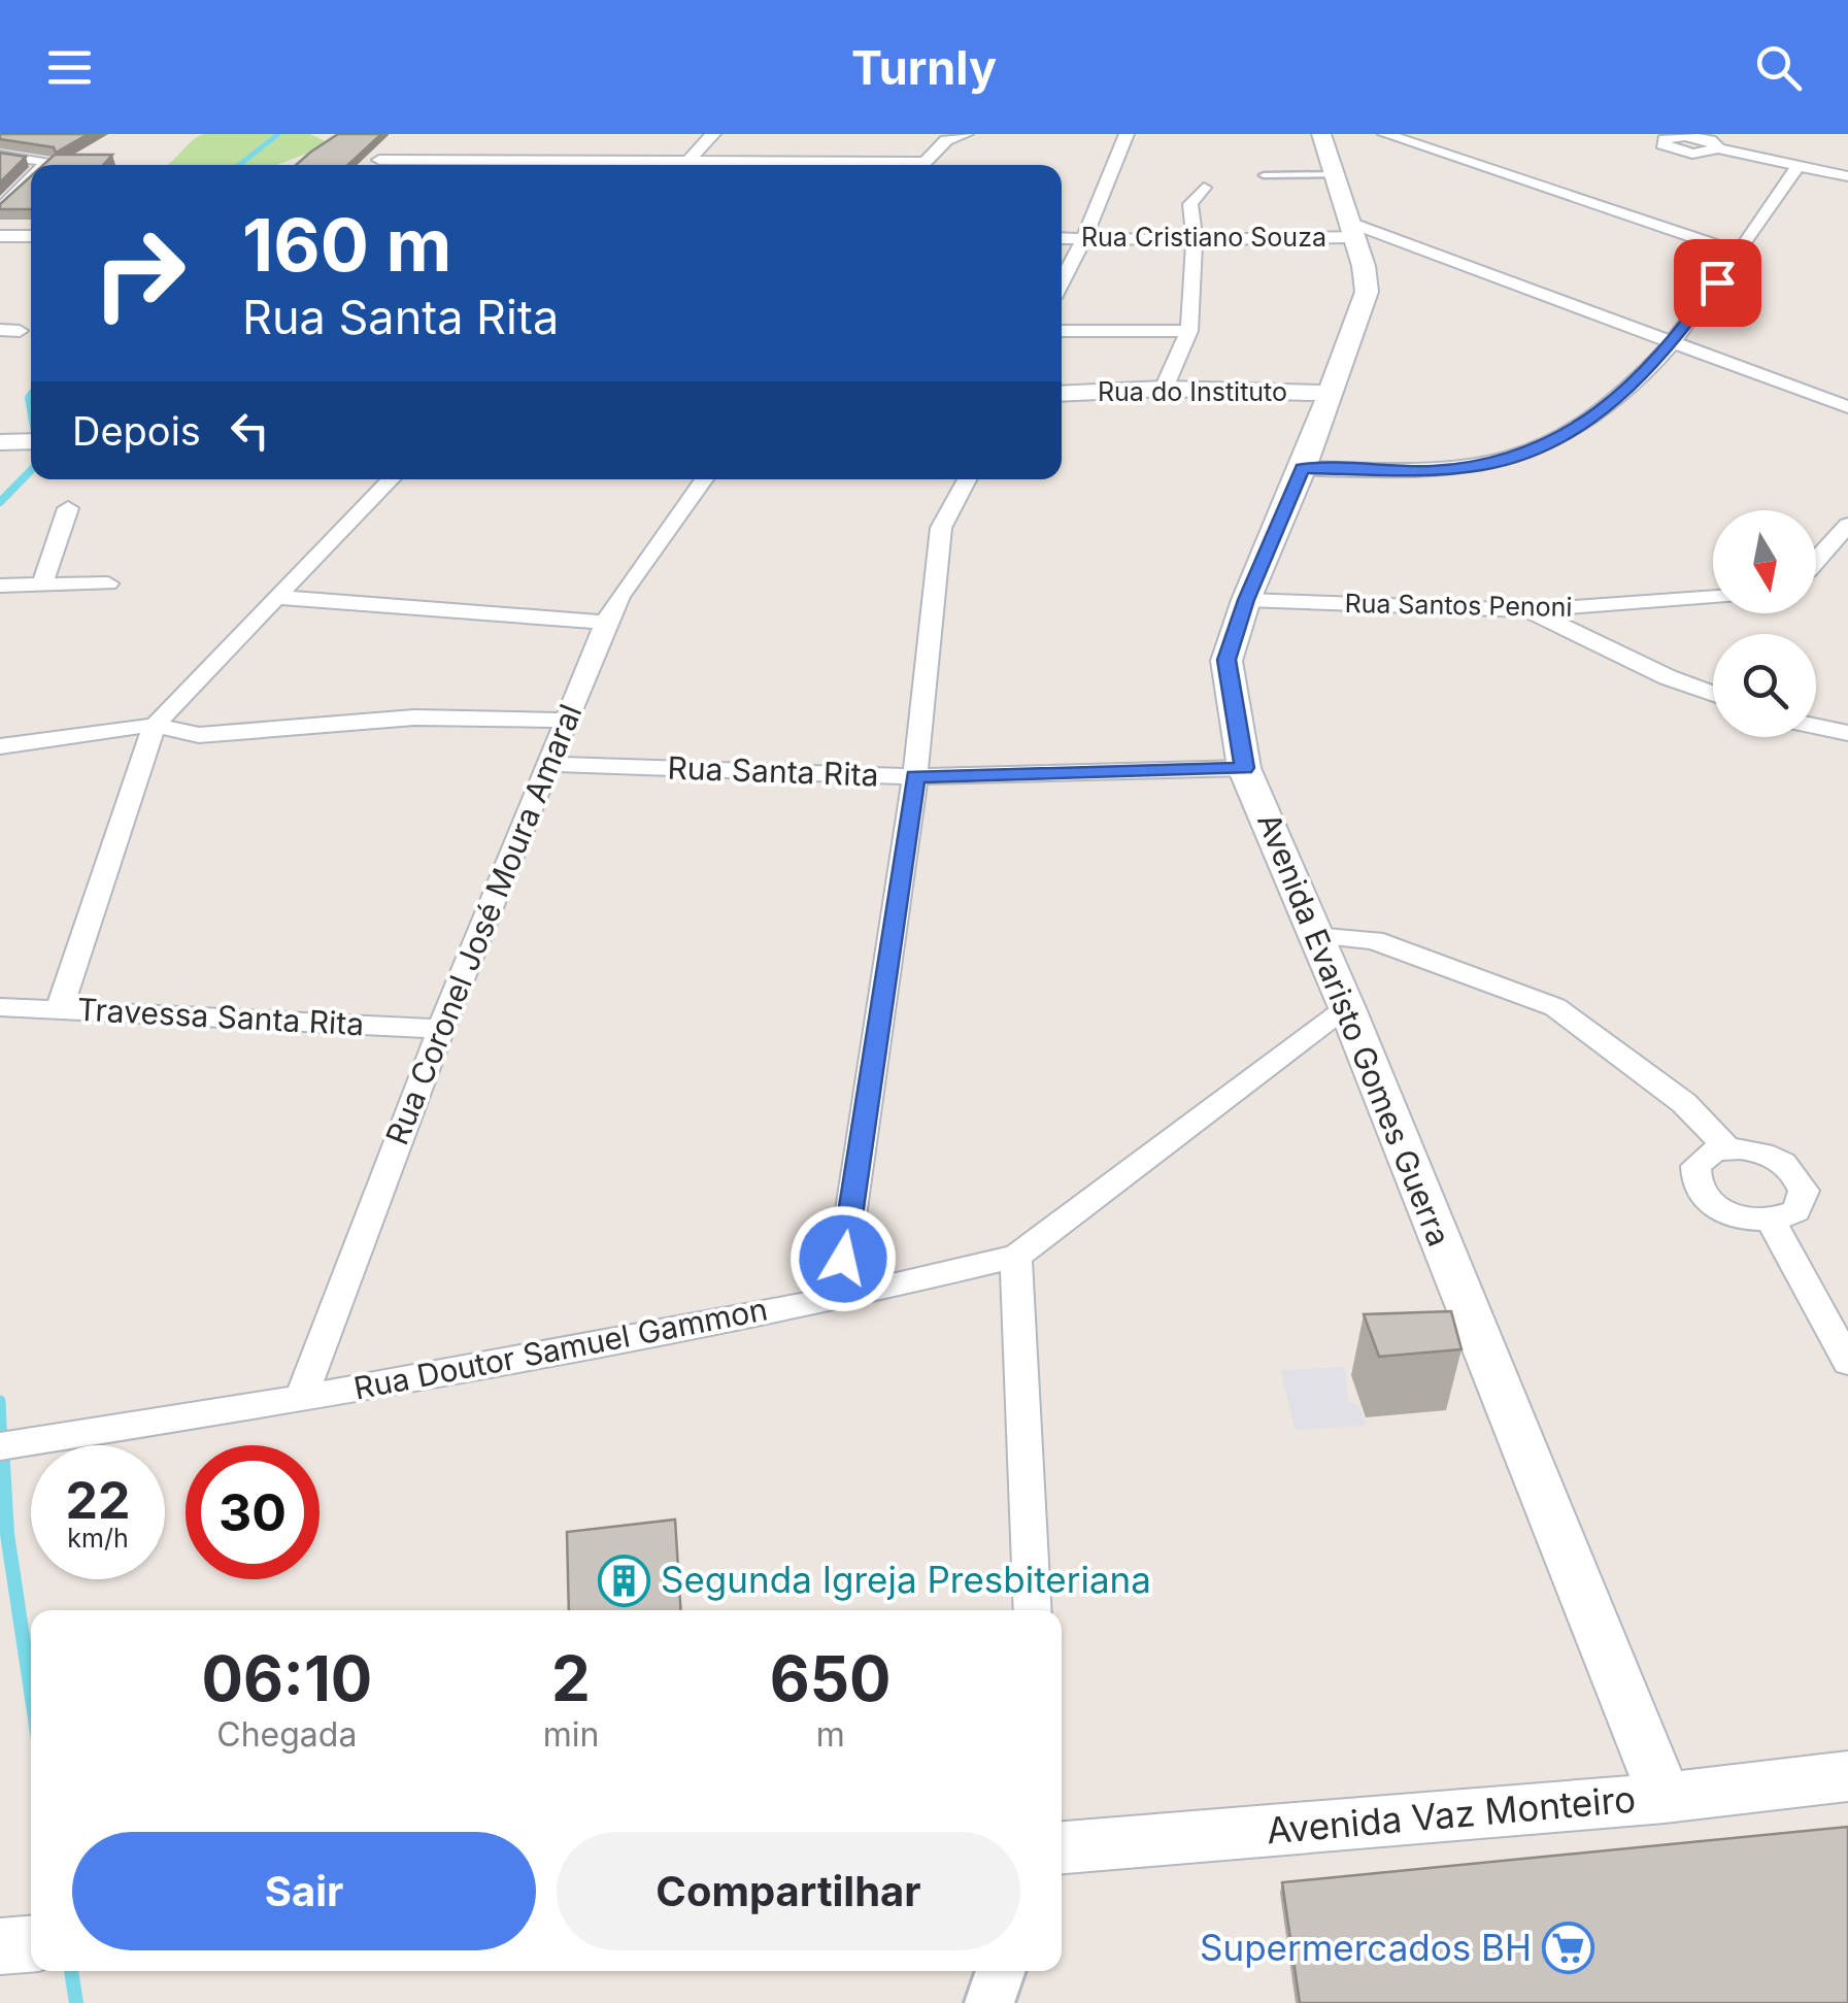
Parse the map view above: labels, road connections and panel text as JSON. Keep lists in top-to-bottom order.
{
  "streets": {
    "main road": ["Rua do Instituto", "Avenida Evaristo Gomes Guerra", "Avenida Vaz Monteiro"],
    "street": [
      "Rua Cristiano Souza",
      "Rua Santos Penoni",
      "Rua Santa Rita",
      "Rua Coronel José Moura Amaral",
      "Travessa Santa Rita",
      "Rua Doutor Samuel Gammon"
    ]
  },
  "crossings": [
    ["Rua Cristiano Souza", "Avenida Evaristo Gomes Guerra"],
    ["Rua do Instituto", "Avenida Evaristo Gomes Guerra"],
    ["Rua Santos Penoni", "Avenida Evaristo Gomes Guerra"],
    ["Rua Santa Rita", "Rua Coronel José Moura Amaral"],
    ["Rua Santa Rita", "Avenida Evaristo Gomes Guerra"],
    ["Rua Coronel José Moura Amaral", "Travessa Santa Rita"],
    ["Rua Coronel José Moura Amaral", "Rua Doutor Samuel Gammon"],
    ["Avenida Evaristo Gomes Guerra", "Rua Doutor Samuel Gammon"],
    ["Avenida Evaristo Gomes Guerra", "Avenida Vaz Monteiro"]
  ],
  "places": {
    "building": ["Segunda Igreja Presbiteriana"],
    "supermarket": ["Supermercados BH"]
  },
  "north": "bottom",
  "page": {
    "header": "Turnly",
    "turn": ["160 m", "Rua Santa Rita"],
    "then": "Depois",
    "speed": "22 km/h",
    "limit": "30",
    "eta": [
      "06:10",
      "Chegada",
      "2",
      "min",
      "650",
      "m"
    ],
    "buttons": ["Sair", "Compartilhar"]
  }
}
